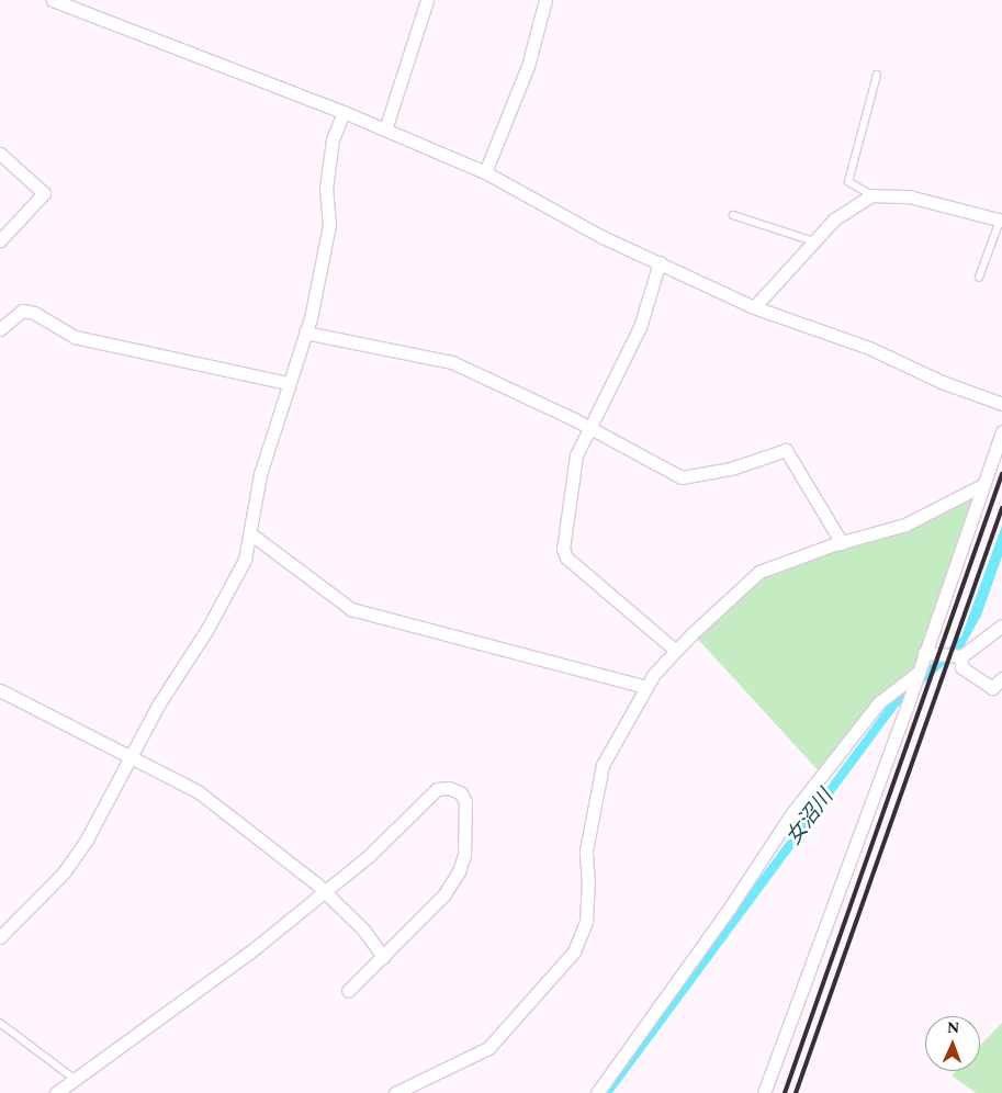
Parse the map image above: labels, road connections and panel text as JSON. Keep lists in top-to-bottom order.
{
  "water": ["女沼川"],
  "north": "top"
}
